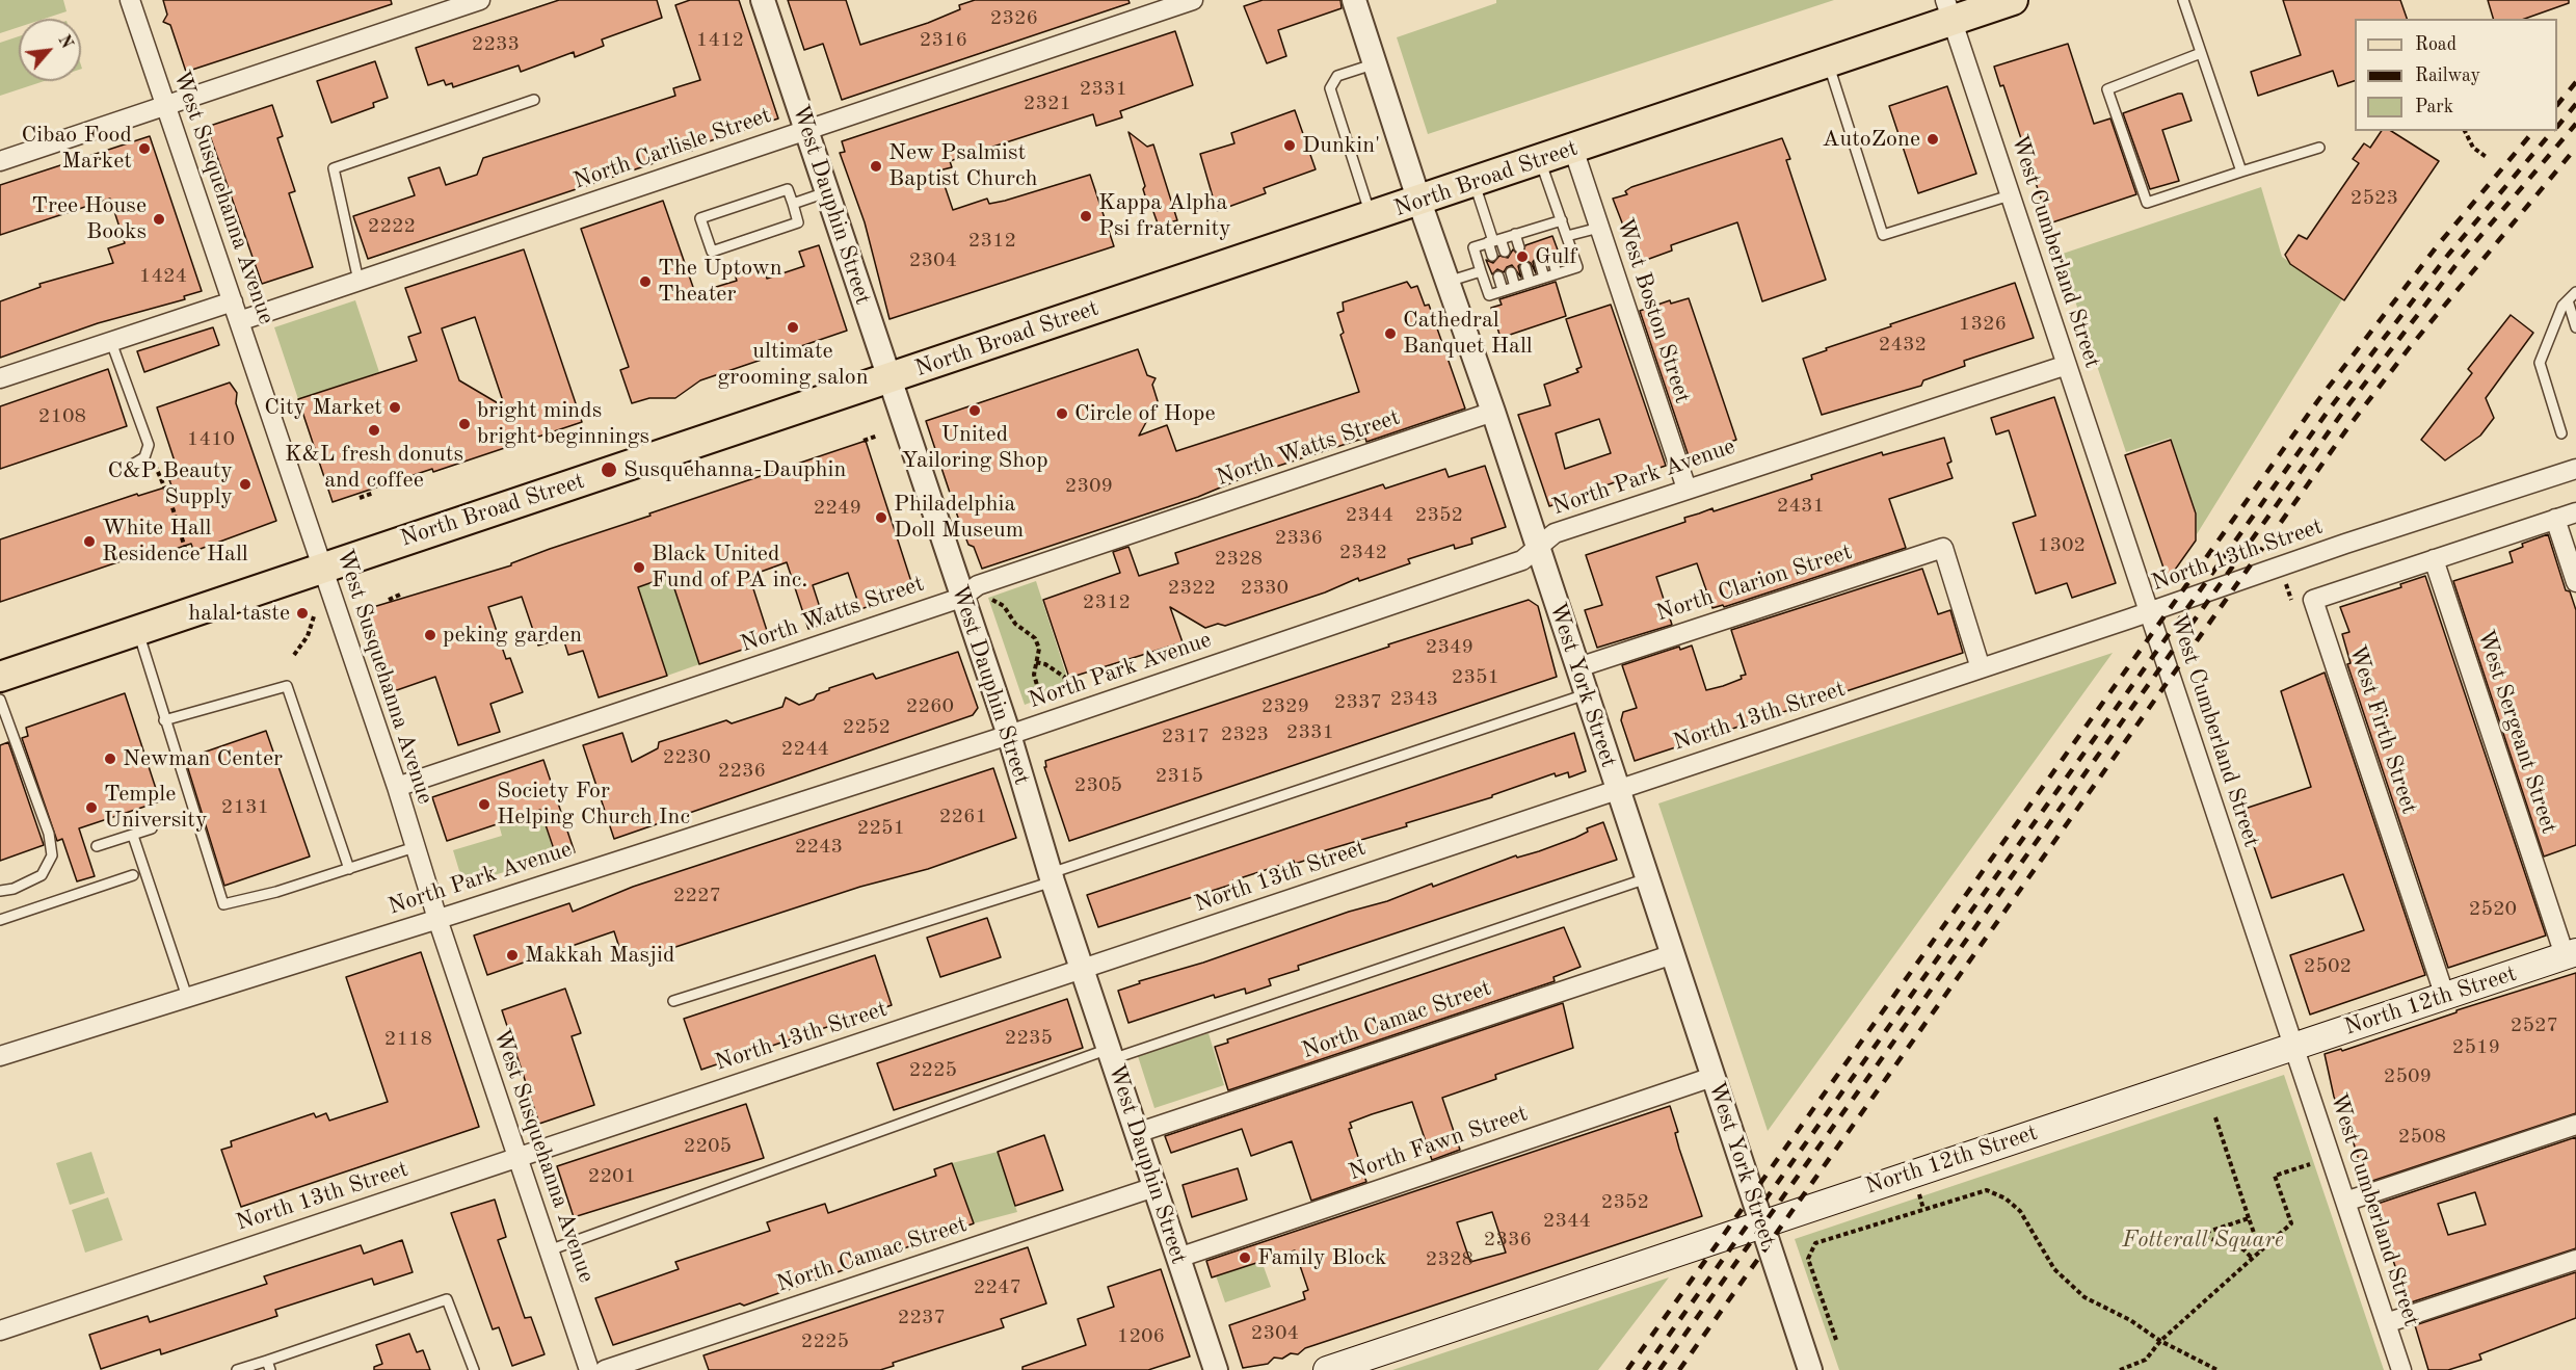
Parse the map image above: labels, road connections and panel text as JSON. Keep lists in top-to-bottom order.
{
  "streets": {
    "main road": ["North Broad Street", "North 12th Street"],
    "street": [
      "North Carlisle Street",
      "West Susquehanna Avenue",
      "West Dauphin Street",
      "West Cumberland Street",
      "West Boston Street",
      "North Watts Street",
      "North Park Avenue",
      "North 13th Street",
      "North Clarion Street",
      "West York Street",
      "West Firth Street",
      "West Sergeant Street",
      "North Camac Street",
      "North Fawn Street"
    ]
  },
  "crossings": [
    ["North Carlisle Street", "West Susquehanna Avenue"],
    ["North Carlisle Street", "West Dauphin Street"],
    ["North Broad Street", "West Susquehanna Avenue"],
    ["North Broad Street", "West Dauphin Street"],
    ["North Broad Street", "West Cumberland Street"],
    ["North Broad Street", "West Boston Street"],
    ["North Broad Street", "West York Street"],
    ["West Susquehanna Avenue", "North Watts Street"],
    ["West Susquehanna Avenue", "North Park Avenue"],
    ["West Susquehanna Avenue", "North 13th Street"],
    ["West Dauphin Street", "North Watts Street"],
    ["West Dauphin Street", "North Park Avenue"],
    ["West Dauphin Street", "North 13th Street"],
    ["West Dauphin Street", "North Camac Street"],
    ["West Dauphin Street", "North Fawn Street"],
    ["West Cumberland Street", "North Park Avenue"],
    ["West Cumberland Street", "North 13th Street"],
    ["West Cumberland Street", "North 12th Street"],
    ["West Boston Street", "North Park Avenue"],
    ["North Watts Street", "West York Street"],
    ["North Park Avenue", "West York Street"],
    ["North 13th Street", "North Clarion Street"],
    ["North 13th Street", "West York Street"],
    ["North Clarion Street", "West York Street"],
    ["West York Street", "North 12th Street"],
    ["West York Street", "North Camac Street"],
    ["West York Street", "North Fawn Street"],
    ["West Firth Street", "West Sergeant Street"],
    ["West Firth Street", "North 12th Street"],
    ["West Sergeant Street", "North 12th Street"]
  ],
  "parks": ["Fotterall Square"],
  "places": [
    "AutoZone",
    "Dunkin'",
    "Cibao Food Market",
    "New Psalmist Baptist Church",
    "Kappa Alpha Psi fraternity",
    "Tree House Books",
    "Gulf",
    "The Uptown Theater",
    "ultimate grooming salon",
    "Cathedral Banquet Hall",
    "City Market",
    "United Yailoring Shop",
    "Circle of Hope",
    "bright minds bright beginnings",
    "K&L fresh donuts and coffee",
    "Susquehanna-Dauphin",
    "C&P Beauty Supply",
    "Philadelphia Doll Museum",
    "White Hall Residence Hall",
    "Black United Fund of PA inc.",
    "halal taste",
    "peking garden",
    "Newman Center",
    "Society For Helping Church Inc",
    "Temple University",
    "Makkah Masjid",
    "Family Block"
  ],
  "house_numbers": [
    "2326",
    "1412",
    "2316",
    "2233",
    "2331",
    "2321",
    "2523",
    "2222",
    "2312",
    "2304",
    "1424",
    "1326",
    "2432",
    "2108",
    "1410",
    "2309",
    "2431",
    "2249",
    "2344",
    "2352",
    "2336",
    "1302",
    "2342",
    "2328",
    "2322",
    "2330",
    "2312",
    "2349",
    "2351",
    "2343",
    "2337",
    "2260",
    "2329",
    "2252",
    "2331",
    "2323",
    "2317",
    "2244",
    "2230",
    "2236",
    "2315",
    "2305",
    "2131",
    "2261",
    "2251",
    "2243",
    "2227",
    "2520",
    "2502",
    "2527",
    "2235",
    "2118",
    "2519",
    "2225",
    "2509",
    "2508",
    "2205",
    "2201",
    "2352",
    "2344",
    "2336",
    "2328",
    "2247",
    "2237",
    "2304",
    "1206",
    "2225"
  ],
  "legend": ["Road", "Railway", "Park"],
  "north": "top right"
}
